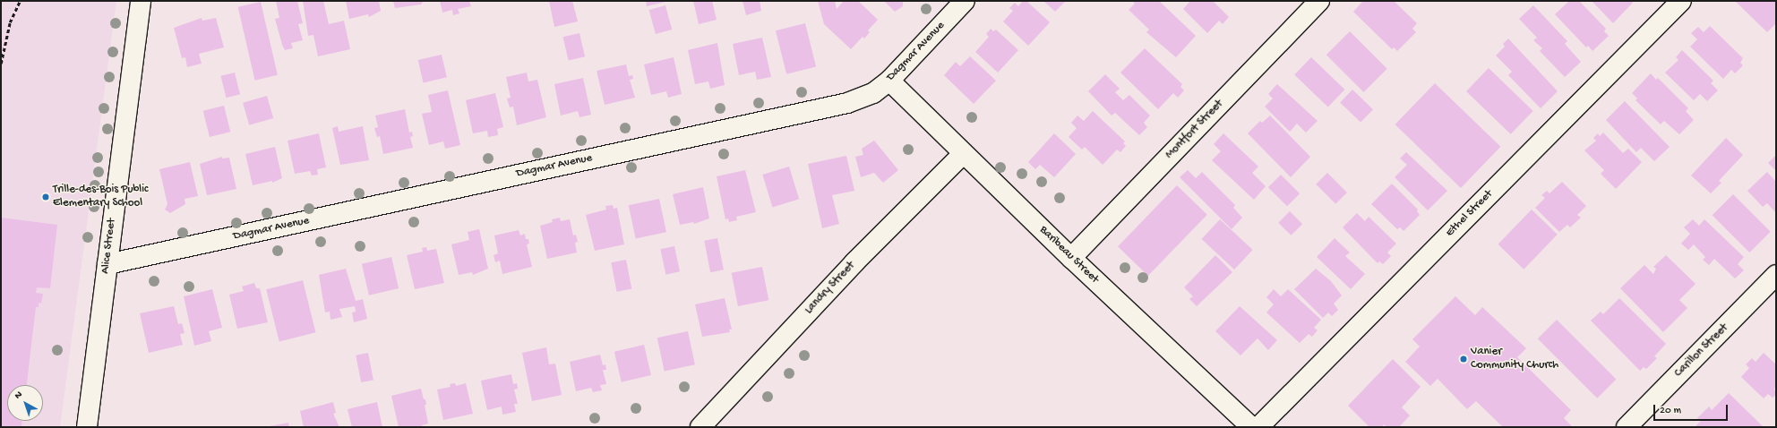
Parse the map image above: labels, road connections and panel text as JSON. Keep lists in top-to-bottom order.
{
  "streets": {
    "street": [
      "Dagmar Avenue",
      "Montfort Street",
      "Ethel Street",
      "Alice Street",
      "Baribeau Street",
      "Landry Street",
      "Carillon Street"
    ]
  },
  "crossings": [
    ["Dagmar Avenue", "Alice Street"],
    ["Dagmar Avenue", "Baribeau Street"],
    ["Montfort Street", "Baribeau Street"],
    ["Baribeau Street", "Landry Street"]
  ],
  "places": ["Trille-des-Bois Public Elementary School", "Vanier Community Church"],
  "scale_bar": "20 m",
  "north": "top left"
}
